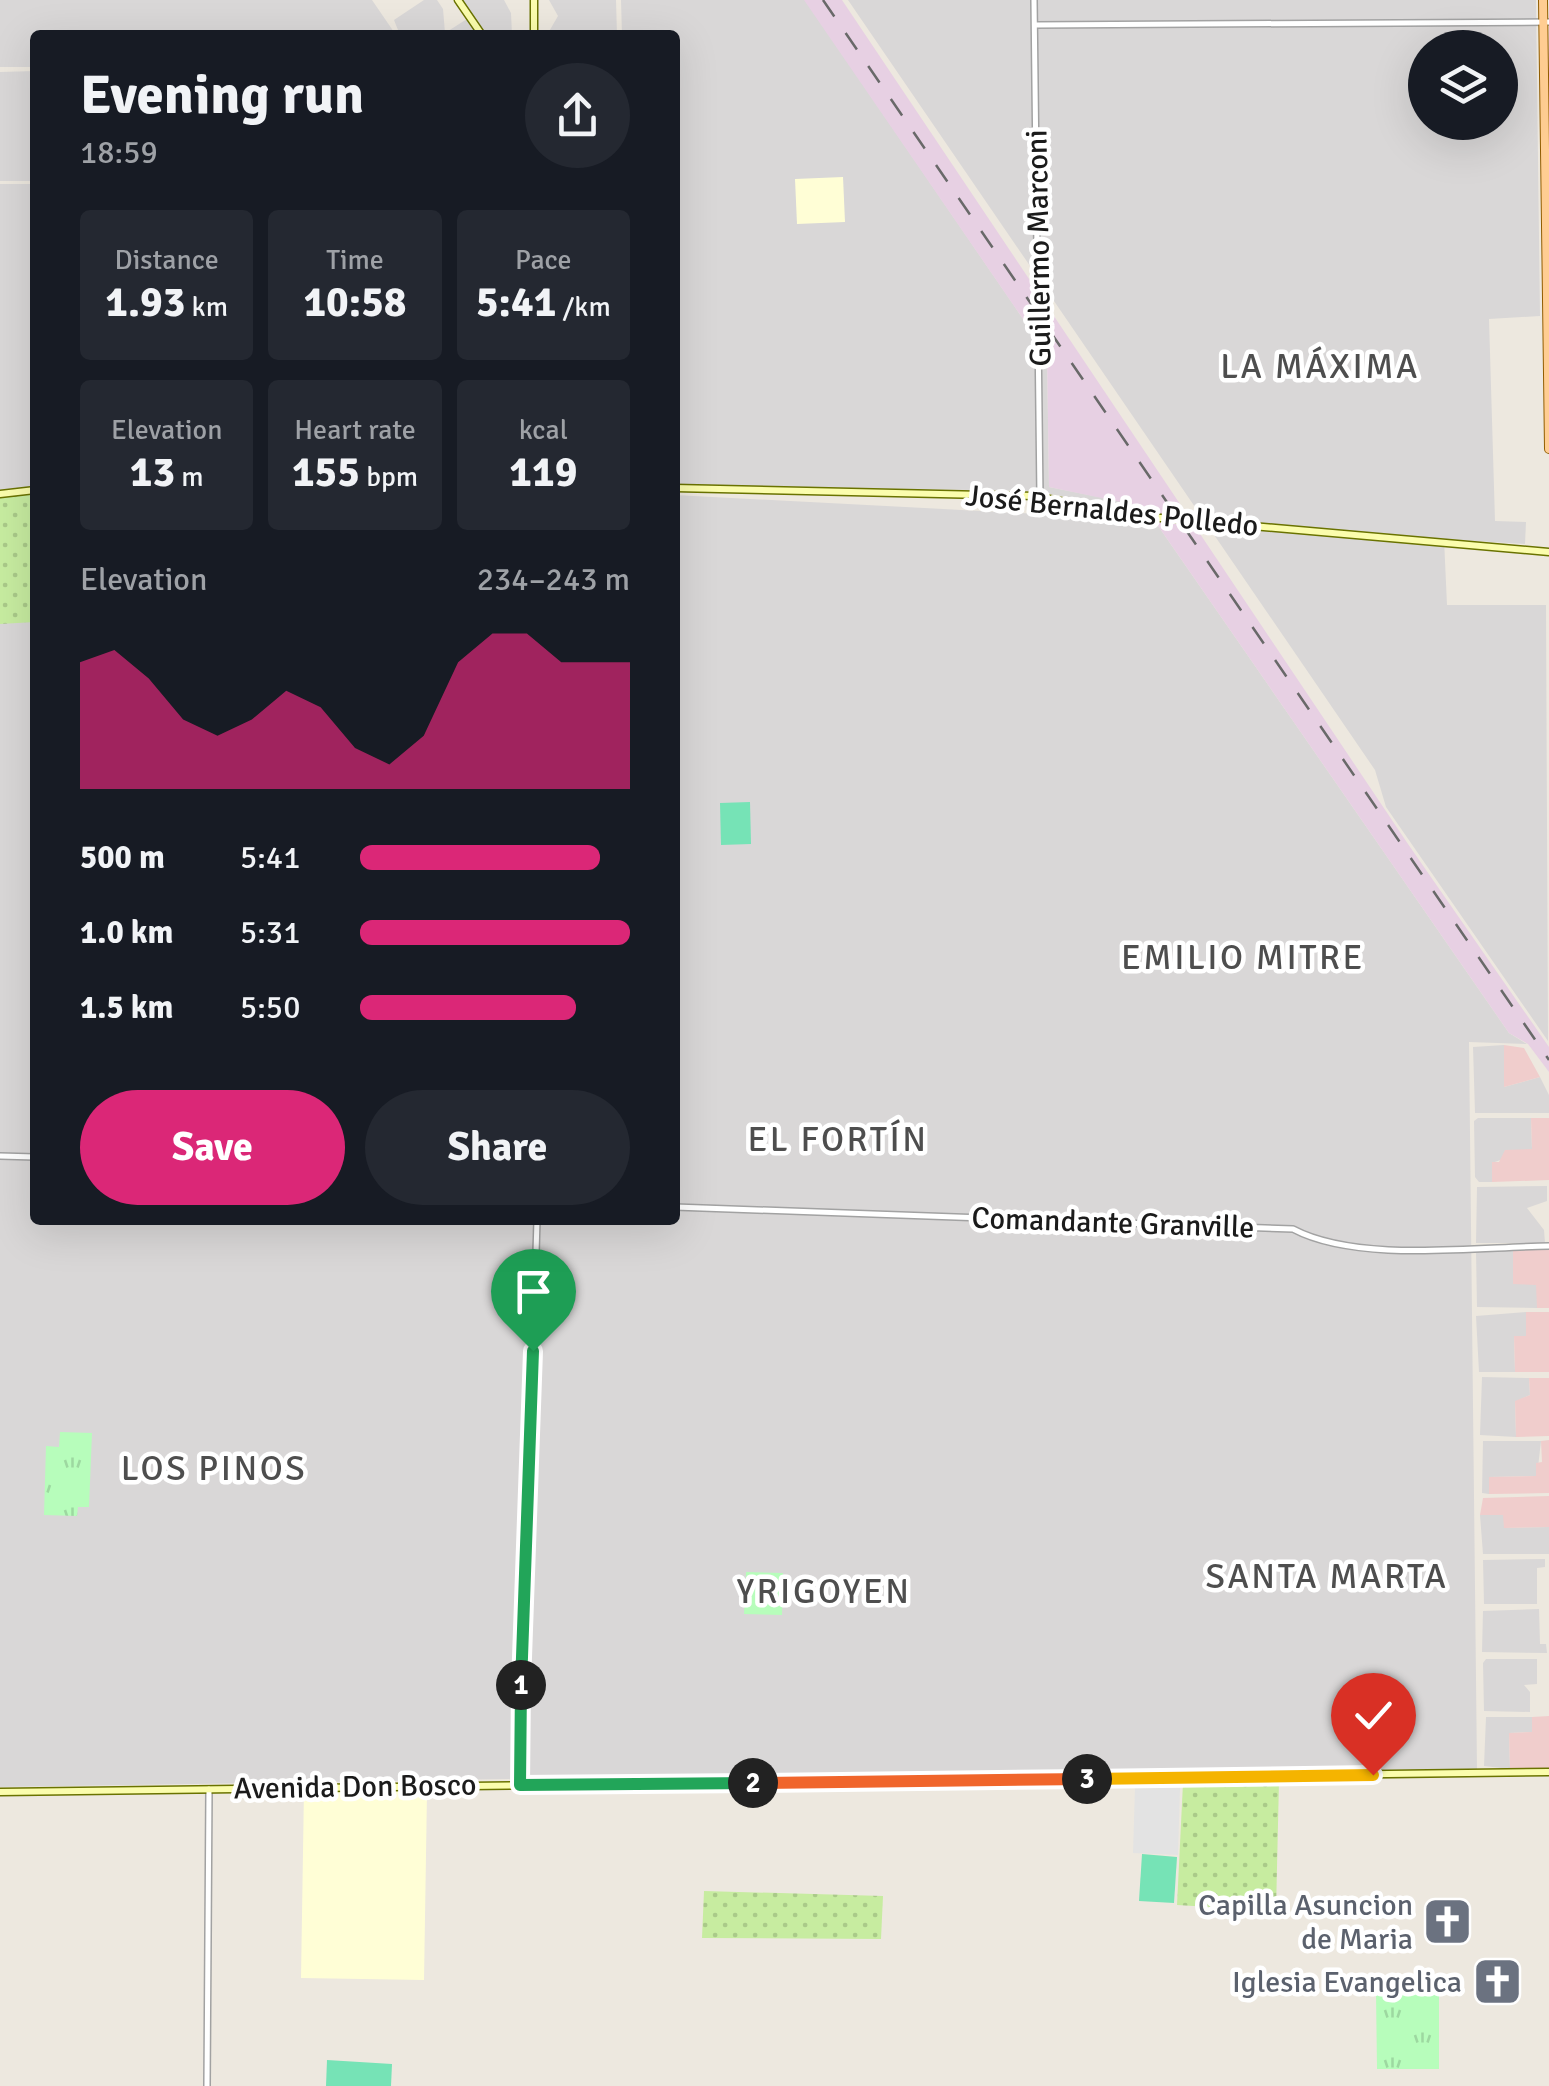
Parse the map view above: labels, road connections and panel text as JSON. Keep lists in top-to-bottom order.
{
  "streets": {
    "main road": ["José Bernaldes Polledo", "Avenida Don Bosco"],
    "street": ["Guillermo Marconi", "Comandante Granville"]
  },
  "crossings": [
    ["Guillermo Marconi", "José Bernaldes Polledo"]
  ],
  "districts": [
    "LA MÁXIMA",
    "EMILIO MITRE",
    "EL FORTÍN",
    "LOS PINOS",
    "SANTA MARTA",
    "YRIGOYEN"
  ],
  "places": {
    "church": ["Capilla Asuncion de Maria", "Iglesia Evangelica"]
  },
  "page": {
    "heading": ["Evening run", "18:59"],
    "stats": [
      ["Distance", "1.93 km"],
      ["Time", "10:58"],
      ["Pace", "5:41 /km"],
      ["Elevation", "13 m"],
      ["Heart rate", "155 bpm"],
      ["kcal", "119"]
    ],
    "chart": ["Elevation", "234–243 m"],
    "list": [
      {
        "name": "500 m",
        "note": "5:41"
      },
      {
        "name": "1.0 km",
        "note": "5:31"
      },
      {
        "name": "1.5 km",
        "note": "5:50"
      }
    ],
    "buttons": ["Save", "Share"],
    "pins": ["1", "3", "2"]
  }
}
